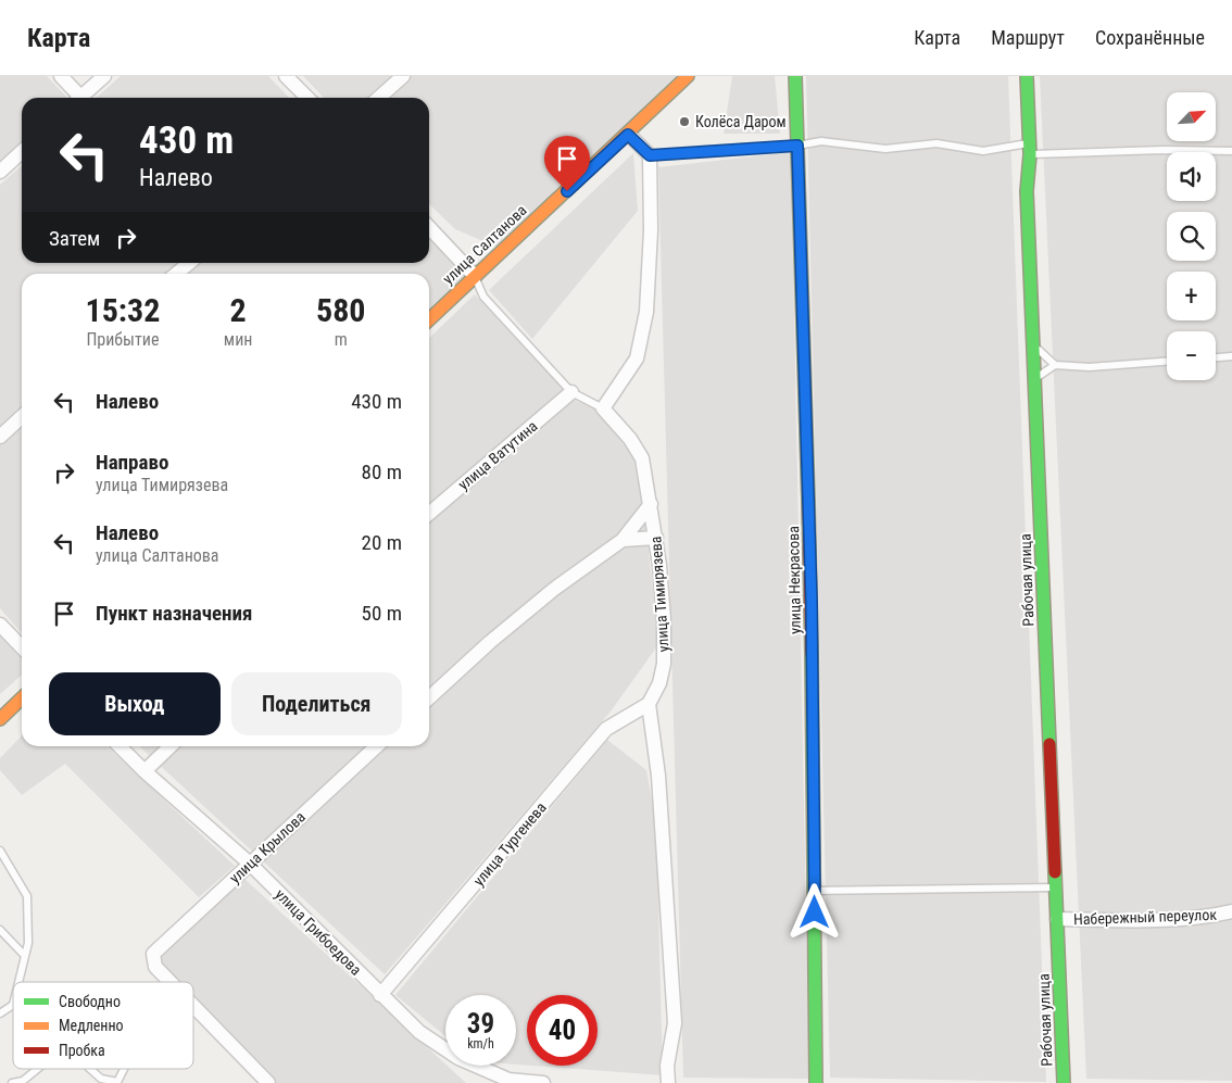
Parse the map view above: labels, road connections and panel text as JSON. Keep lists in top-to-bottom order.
{
  "streets": {
    "street": [
      "улица Салтанова",
      "улица Ватутина",
      "улица Некрасова",
      "Рабочая улица",
      "улица Тимирязева",
      "улица Тургенева",
      "улица Крылова",
      "Набережный переулок",
      "улица Грибоедова"
    ]
  },
  "crossings": [
    ["Рабочая улица", "Набережный переулок"],
    ["улица Тимирязева", "улица Тургенева"],
    ["улица Тургенева", "улица Грибоедова"],
    ["улица Крылова", "улица Грибоедова"]
  ],
  "places": ["Колёса Даром"],
  "legend": ["Свободно", "Медленно", "Пробка"],
  "north": "top right",
  "page": {
    "header": "Карта",
    "nav": ["Карта", "Маршрут", "Сохранённые"],
    "map_buttons": ["+", "−"],
    "turn": ["430 m", "Налево"],
    "then": "Затем",
    "eta": [
      "15:32",
      "Прибытие",
      "2",
      "мин",
      "580",
      "m"
    ],
    "list": [
      {
        "name": "Налево",
        "value": "430 m"
      },
      {
        "name": "Направо",
        "note": "улица Тимирязева",
        "value": "80 m"
      },
      {
        "name": "Налево",
        "note": "улица Салтанова",
        "value": "20 m"
      },
      {
        "name": "Пункт назначения",
        "value": "50 m"
      }
    ],
    "buttons": ["Выход", "Поделиться"],
    "speed": "39 km/h",
    "limit": "40"
  }
}
